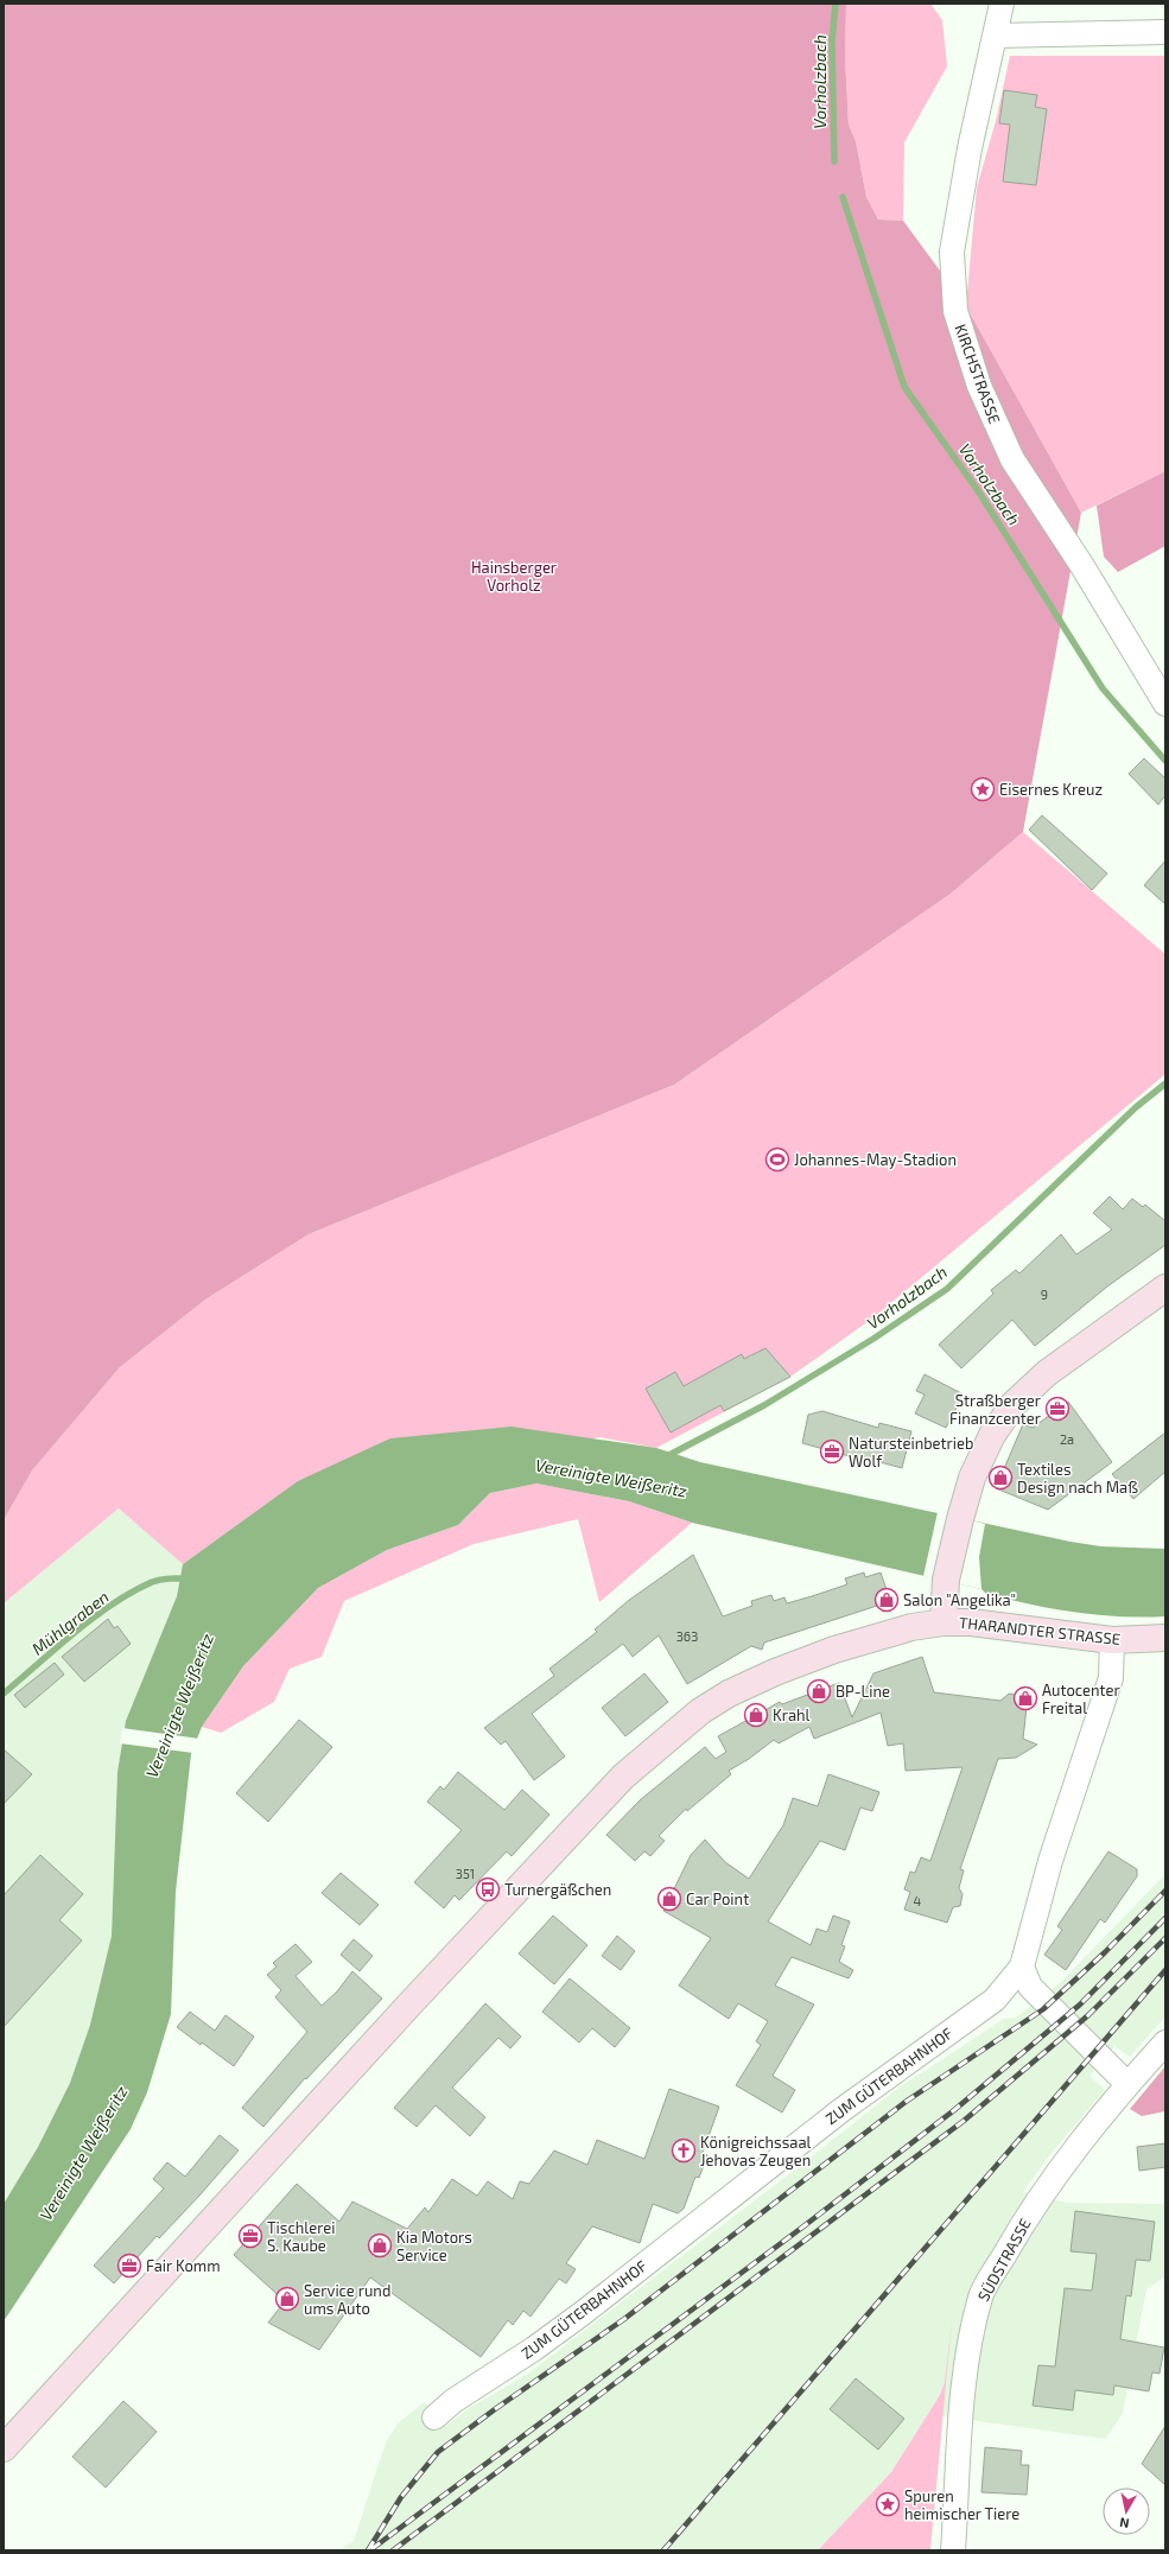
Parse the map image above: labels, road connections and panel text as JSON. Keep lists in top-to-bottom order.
{
  "streets": {
    "main road": ["THARANDTER STRASSE"],
    "street": ["KIRCHSTRASSE", "ZUM GÜTERBAHNHOF", "SÜDSTRASSE"]
  },
  "crossings": [
    ["THARANDTER STRASSE", "ZUM GÜTERBAHNHOF"]
  ],
  "water": ["Vorholzbach", "Vereinigte Weißeritz", "Mühlgraben"],
  "parks": ["Hainsberger Vorholz"],
  "places": {
    "place": ["Eisernes Kreuz", "Spuren heimischer Tiere"],
    "sports": ["Johannes-May-Stadion"],
    "office": [
      "Straßberger Finanzcenter",
      "Natursteinbetrieb Wolf",
      "Tischlerei S. Kaube",
      "Fair Komm"
    ],
    "shop": [
      "Textiles Design nach Maß",
      "Salon \"Angelika\"",
      "BP-Line",
      "Autocenter Freital",
      "Krahl",
      "Car Point",
      "Kia Motors Service",
      "Service rund ums Auto"
    ],
    "bus stop": ["Turnergäßchen"],
    "church": ["Königreichssaal Jehovas Zeugen"]
  },
  "house_numbers": [
    "9",
    "2a",
    "363",
    "351",
    "4"
  ],
  "north": "bottom"
}
